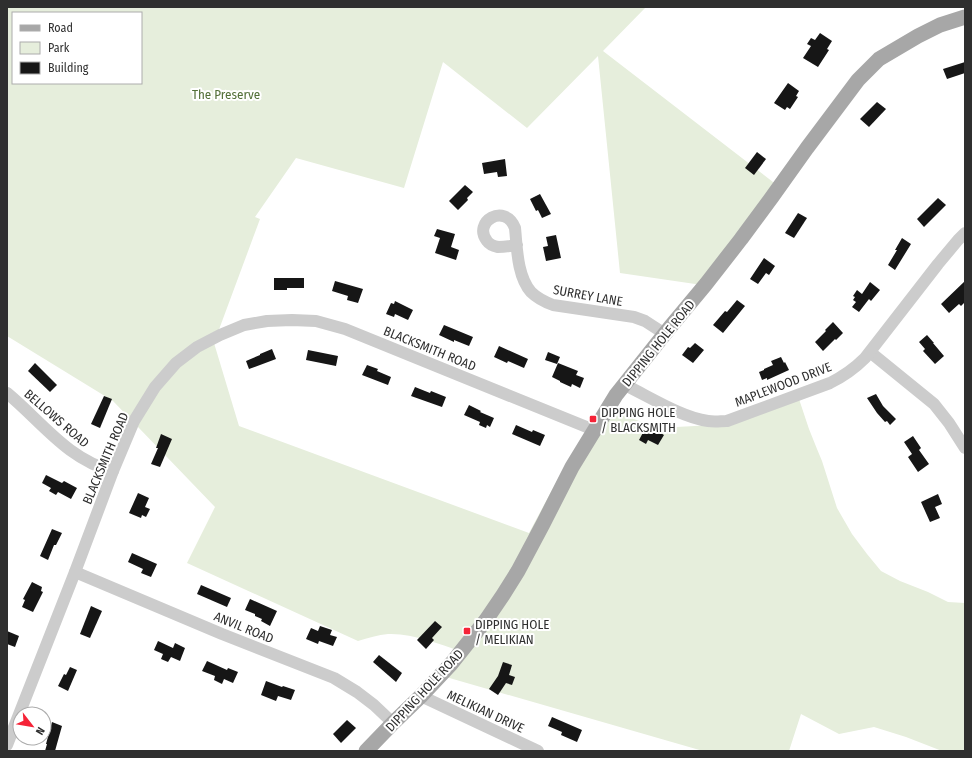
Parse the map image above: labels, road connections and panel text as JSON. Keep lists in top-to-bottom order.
{
  "streets": {
    "main road": ["DIPPING HOLE ROAD"],
    "street": [
      "SURREY LANE",
      "BLACKSMITH ROAD",
      "MAPLEWOOD DRIVE",
      "BELLOWS ROAD",
      "ANVIL ROAD",
      "MELIKIAN DRIVE"
    ]
  },
  "crossings": [
    ["SURREY LANE", "DIPPING HOLE ROAD"],
    ["DIPPING HOLE ROAD", "BLACKSMITH ROAD"],
    ["DIPPING HOLE ROAD", "MAPLEWOOD DRIVE"],
    ["DIPPING HOLE ROAD", "ANVIL ROAD"],
    ["DIPPING HOLE ROAD", "MELIKIAN DRIVE"],
    ["BLACKSMITH ROAD", "BELLOWS ROAD"],
    ["BLACKSMITH ROAD", "ANVIL ROAD"]
  ],
  "parks": ["The Preserve"],
  "places": {
    "transit": ["DIPPING HOLE / BLACKSMITH", "DIPPING HOLE / MELIKIAN"]
  },
  "legend": ["Road", "Park", "Building"],
  "north": "bottom right"
}
